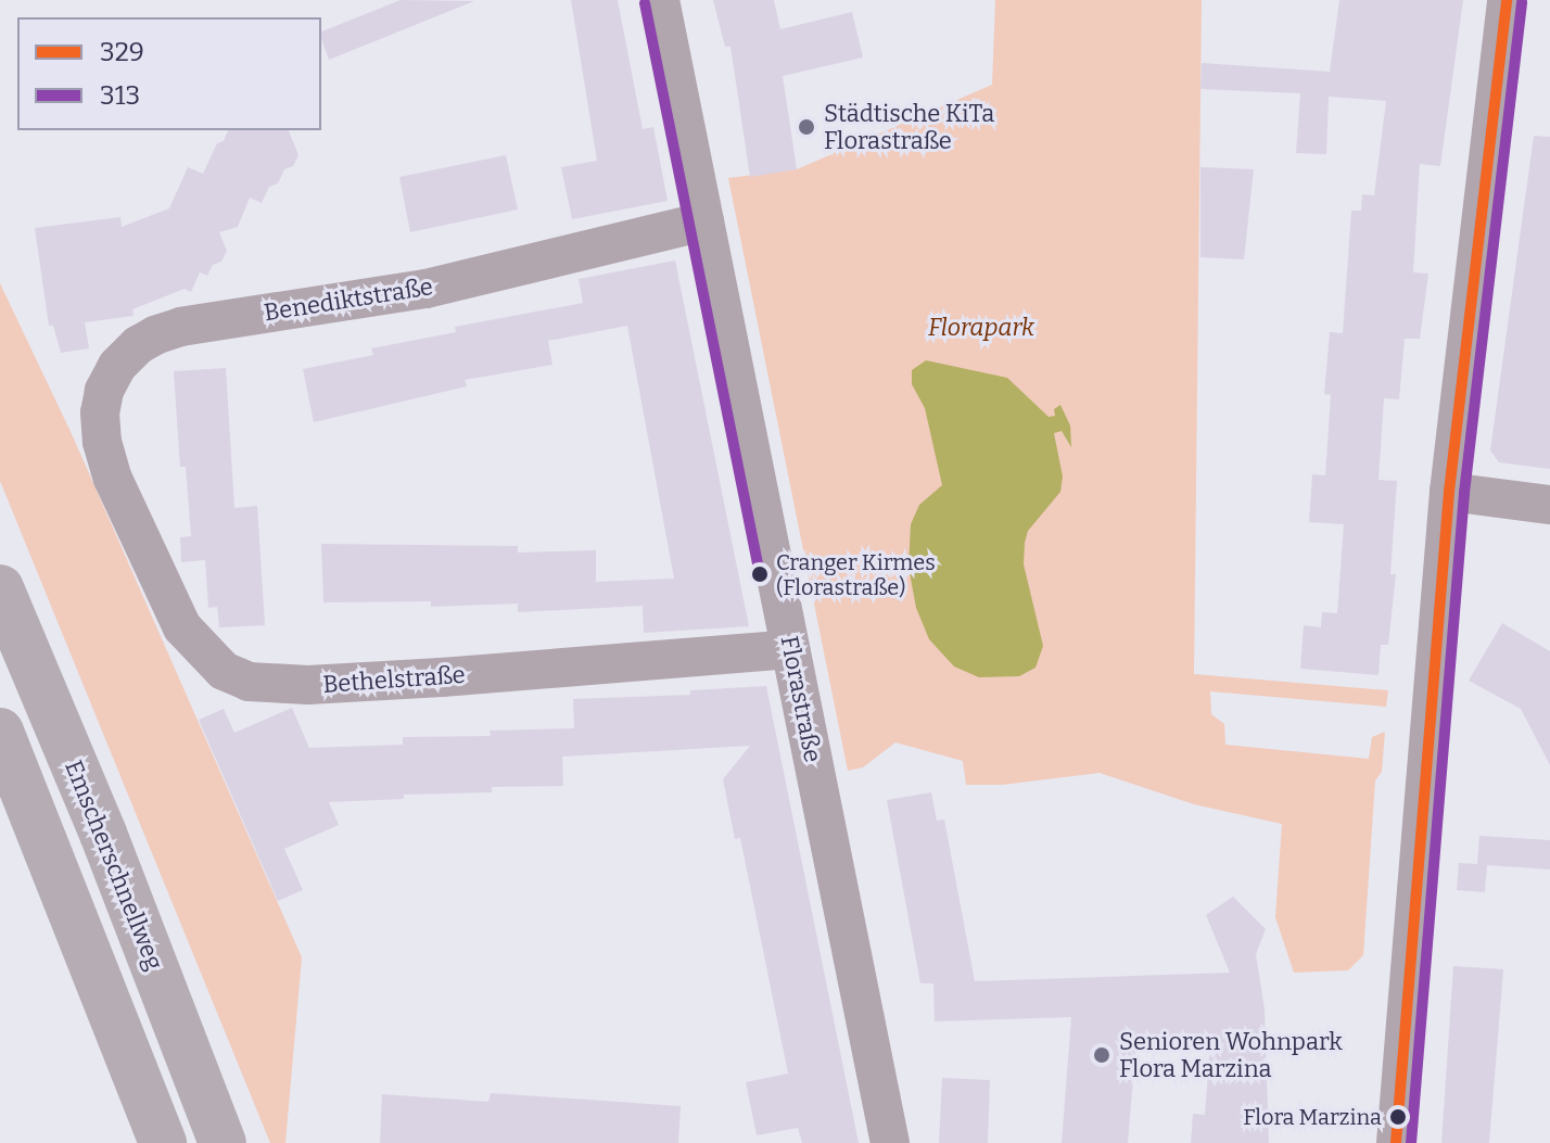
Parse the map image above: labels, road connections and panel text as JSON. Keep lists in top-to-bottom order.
{
  "streets": {
    "highway": ["Emscherschnellweg"],
    "street": ["Benediktstraße", "Bethelstraße", "Florastraße"]
  },
  "crossings": [
    ["Benediktstraße", "Bethelstraße"],
    ["Benediktstraße", "Florastraße"],
    ["Bethelstraße", "Florastraße"]
  ],
  "parks": ["Florapark"],
  "places": [
    "Städtische KiTa Florastraße",
    "Cranger Kirmes (Florastraße)",
    "Senioren Wohnpark Flora Marzina",
    "Flora Marzina"
  ],
  "lines": ["transit line 329", "transit line 313"],
  "legend": ["329", "313"]
}
